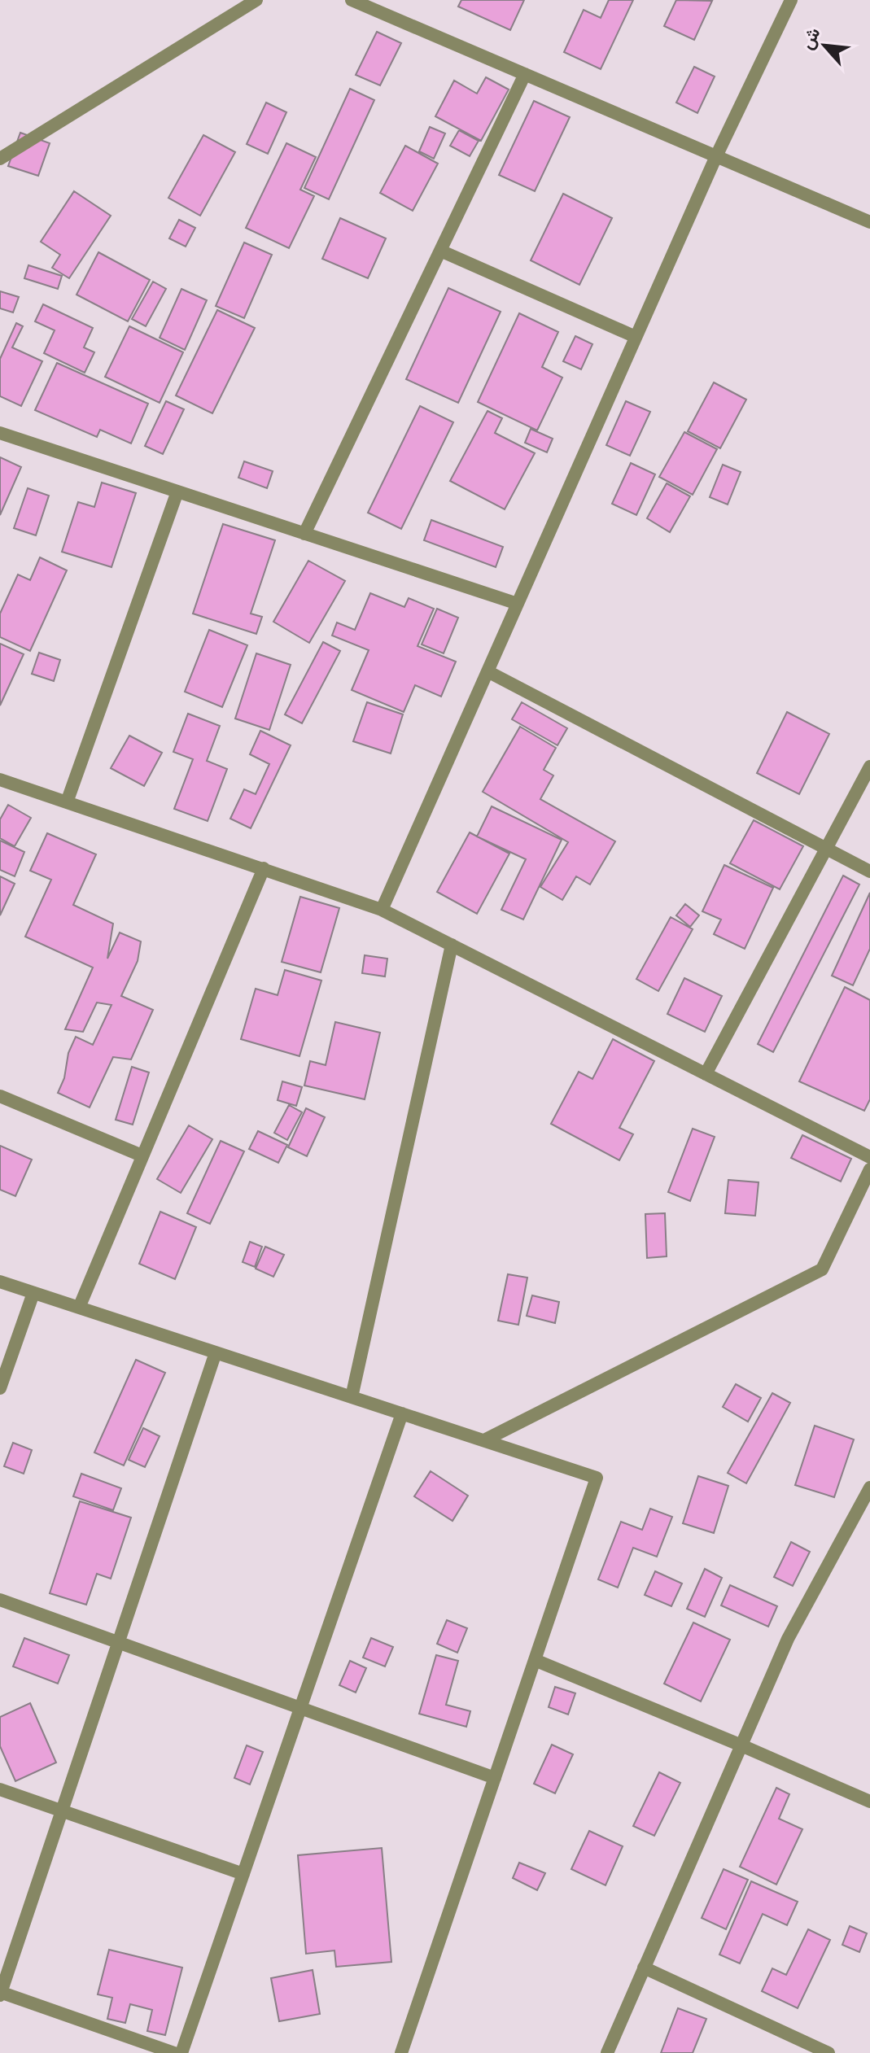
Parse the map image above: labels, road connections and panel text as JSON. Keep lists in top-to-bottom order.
{
  "north": "top left"
}
